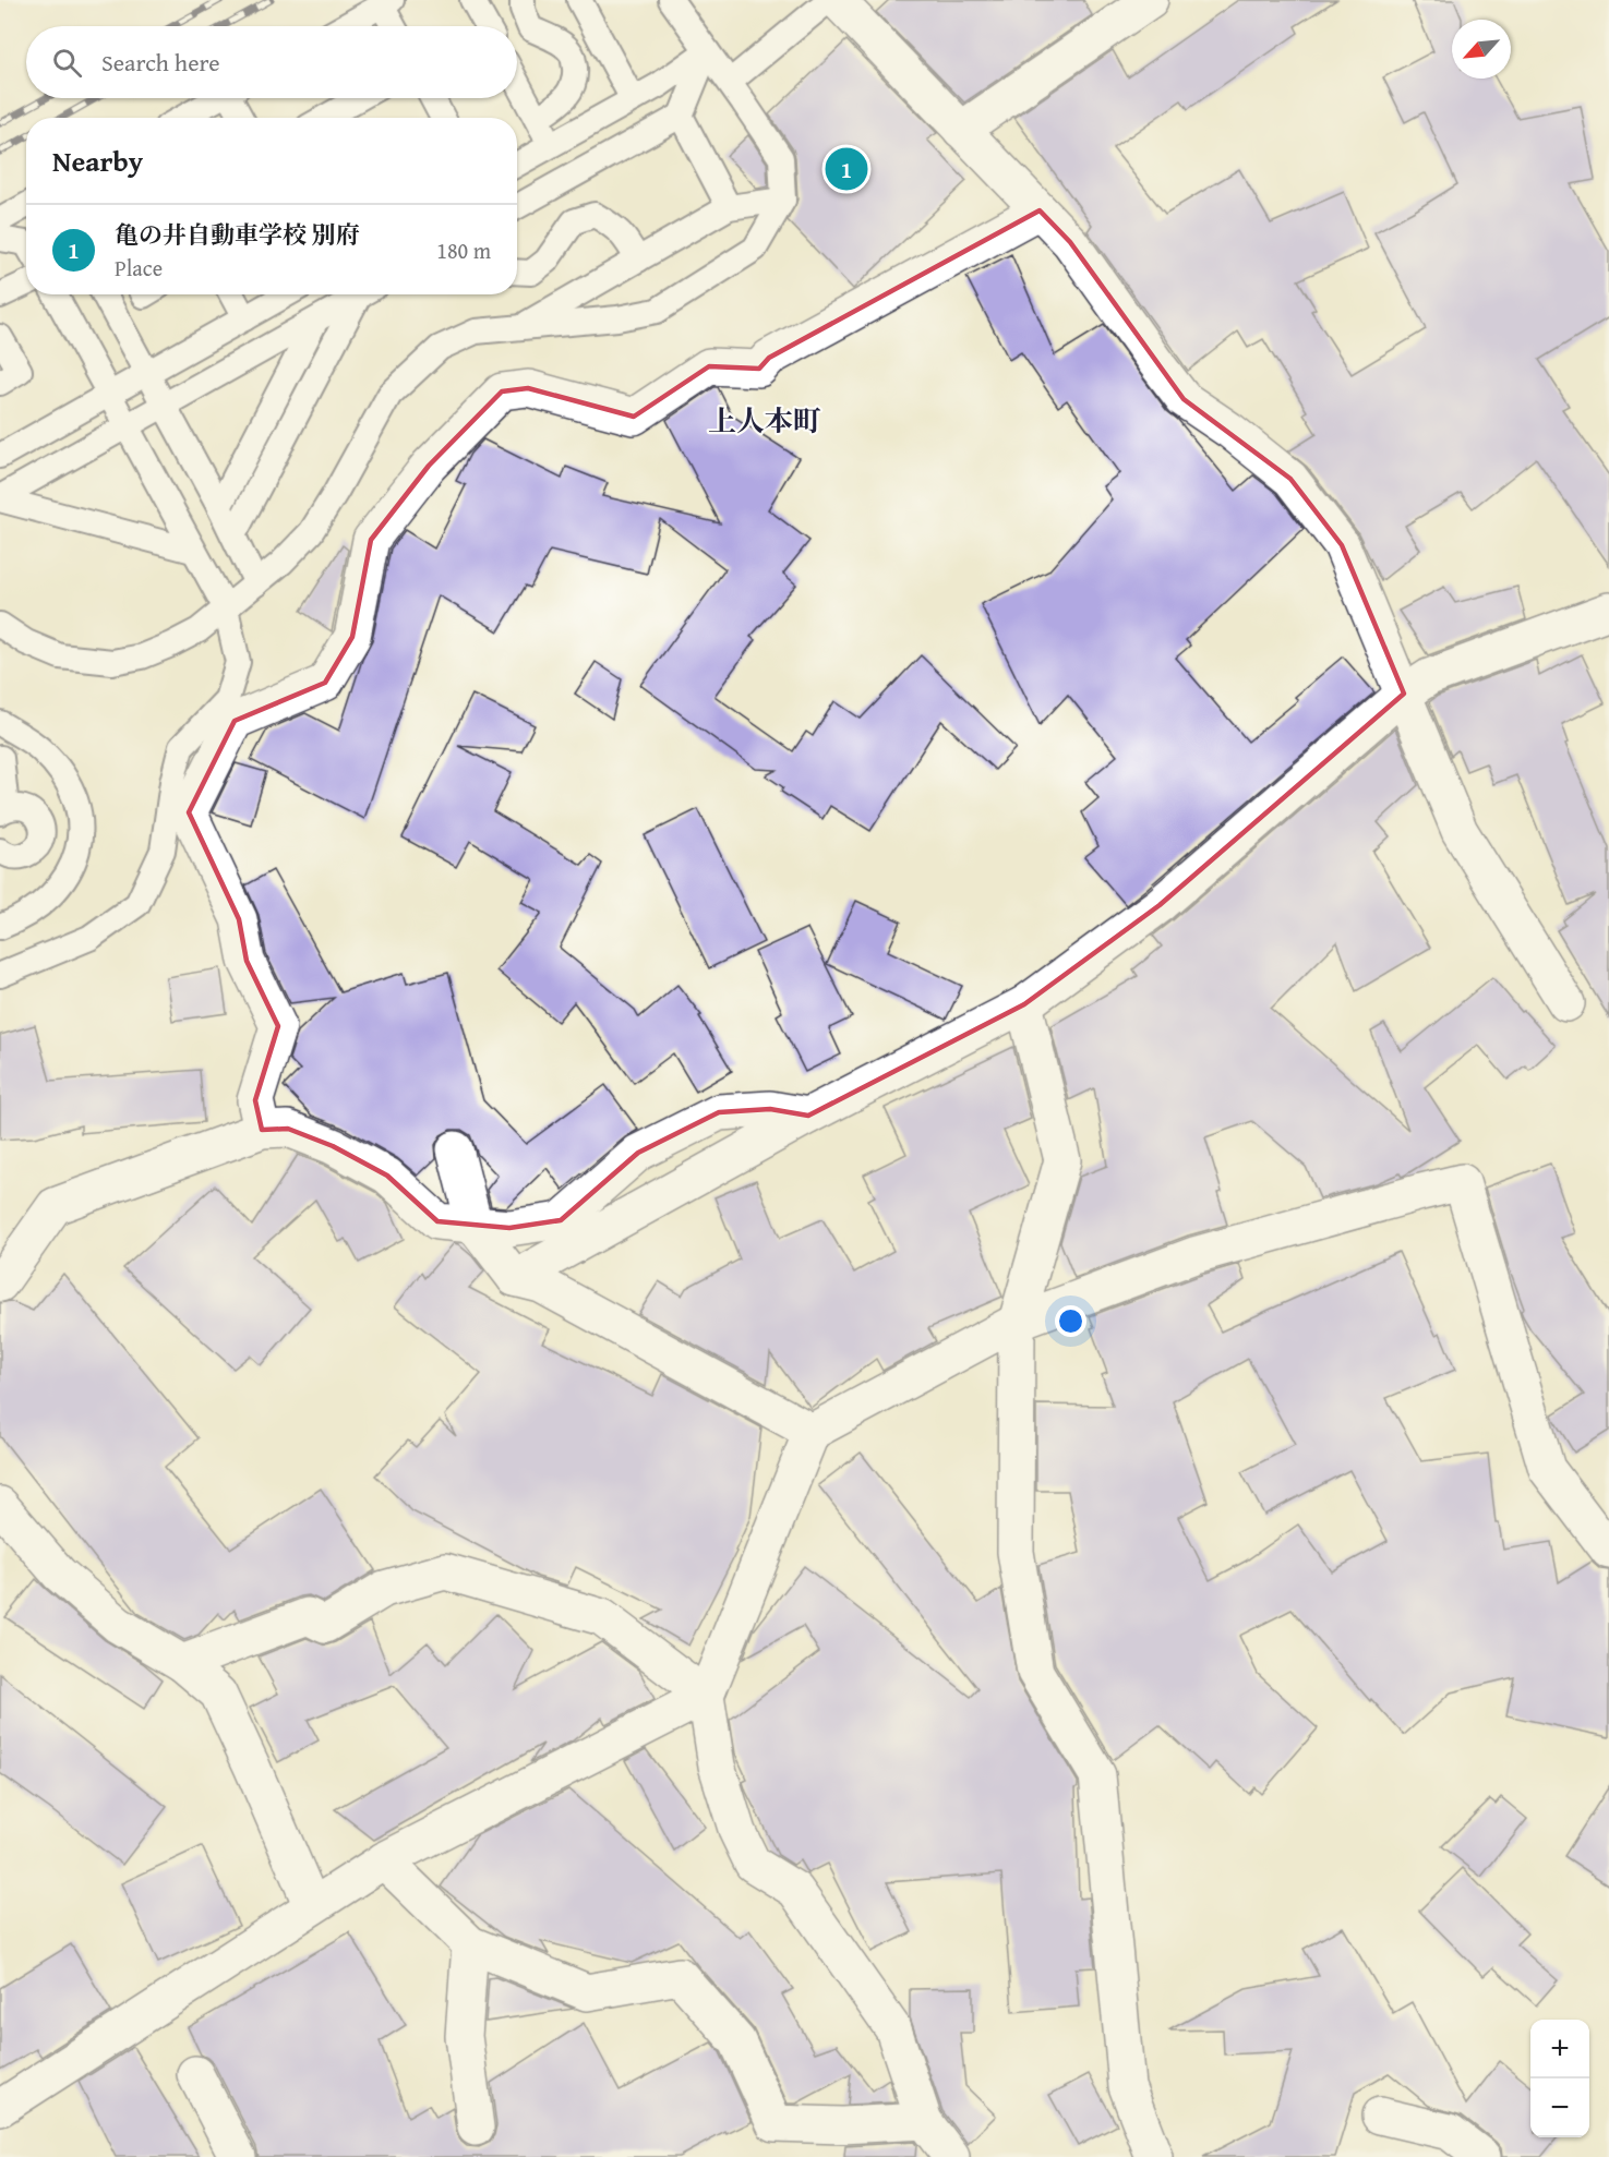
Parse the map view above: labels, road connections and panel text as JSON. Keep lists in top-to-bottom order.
{
  "districts": ["上人本町"],
  "north": "bottom left",
  "page": {
    "search": "Search here",
    "heading": "Nearby",
    "pins": "1",
    "list": [
      {
        "mark": "1",
        "name": "亀の井自動車学校 別府",
        "note": "Place",
        "value": "180 m"
      }
    ],
    "map_buttons": ["+", "−"]
  }
}
